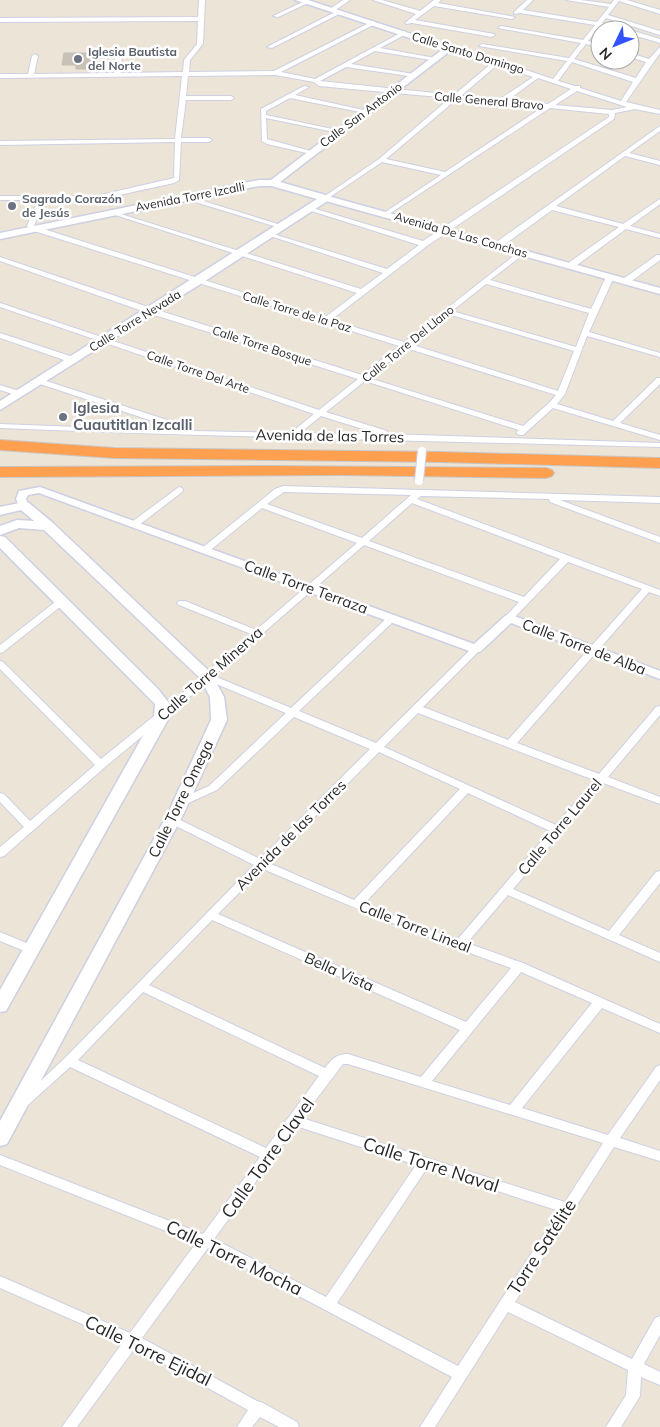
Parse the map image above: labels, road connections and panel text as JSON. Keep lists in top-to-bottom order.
{
  "streets": {
    "main road": [
      "Calle Santo Domingo",
      "Calle San Antonio",
      "Avenida De Las Conchas",
      "Calle Torre Nevada",
      "Calle Torre Omega"
    ],
    "street": [
      "Calle General Bravo",
      "Avenida Torre Izcalli",
      "Calle Torre de la Paz",
      "Calle Torre Del Llano",
      "Calle Torre Bosque",
      "Calle Torre Del Arte",
      "Avenida de las Torres",
      "Calle Torre Terraza",
      "Calle Torre de Alba",
      "Calle Torre Minerva",
      "Calle Torre Laurel",
      "Calle Torre Lineal",
      "Bella Vista",
      "Calle Torre Clavel",
      "Calle Torre Naval",
      "Torre Satélite",
      "Calle Torre Mocha",
      "Calle Torre Ejidal"
    ]
  },
  "crossings": [
    ["Calle Santo Domingo", "Calle General Bravo"],
    ["Calle Santo Domingo", "Calle San Antonio"],
    ["Calle General Bravo", "Calle San Antonio"],
    ["Calle San Antonio", "Avenida Torre Izcalli"],
    ["Calle San Antonio", "Avenida De Las Conchas"],
    ["Avenida Torre Izcalli", "Avenida De Las Conchas"],
    ["Avenida Torre Izcalli", "Calle Torre de la Paz"],
    ["Avenida De Las Conchas", "Calle Torre Nevada"],
    ["Avenida De Las Conchas", "Calle Torre Del Llano"],
    ["Calle Torre de la Paz", "Calle Torre Nevada"],
    ["Calle Torre de la Paz", "Calle Torre Del Llano"],
    ["Calle Torre Nevada", "Calle Torre Bosque"],
    ["Calle Torre Nevada", "Calle Torre Del Arte"],
    ["Calle Torre Del Llano", "Calle Torre Bosque"],
    ["Calle Torre Del Llano", "Calle Torre Del Arte"],
    ["Calle Torre Del Llano", "Avenida de las Torres"],
    ["Calle Torre Del Arte", "Avenida de las Torres"],
    ["Avenida de las Torres", "Calle Torre Terraza"],
    ["Avenida de las Torres", "Calle Torre de Alba"],
    ["Avenida de las Torres", "Calle Torre Omega"],
    ["Avenida de las Torres", "Calle Torre Lineal"],
    ["Avenida de las Torres", "Bella Vista"],
    ["Calle Torre Terraza", "Calle Torre Minerva"],
    ["Calle Torre Terraza", "Calle Torre Omega"],
    ["Calle Torre Minerva", "Calle Torre Omega"],
    ["Calle Torre Omega", "Calle Torre Lineal"],
    ["Calle Torre Laurel", "Calle Torre Lineal"],
    ["Calle Torre Clavel", "Calle Torre Naval"],
    ["Calle Torre Clavel", "Calle Torre Mocha"],
    ["Calle Torre Clavel", "Calle Torre Ejidal"],
    ["Calle Torre Naval", "Torre Satélite"],
    ["Torre Satélite", "Calle Torre Mocha"]
  ],
  "places": ["Iglesia Bautista del Norte", "Sagrado Corazón de Jesús", "Iglesia Cuautitlan Izcalli"],
  "north": "bottom left"
}
